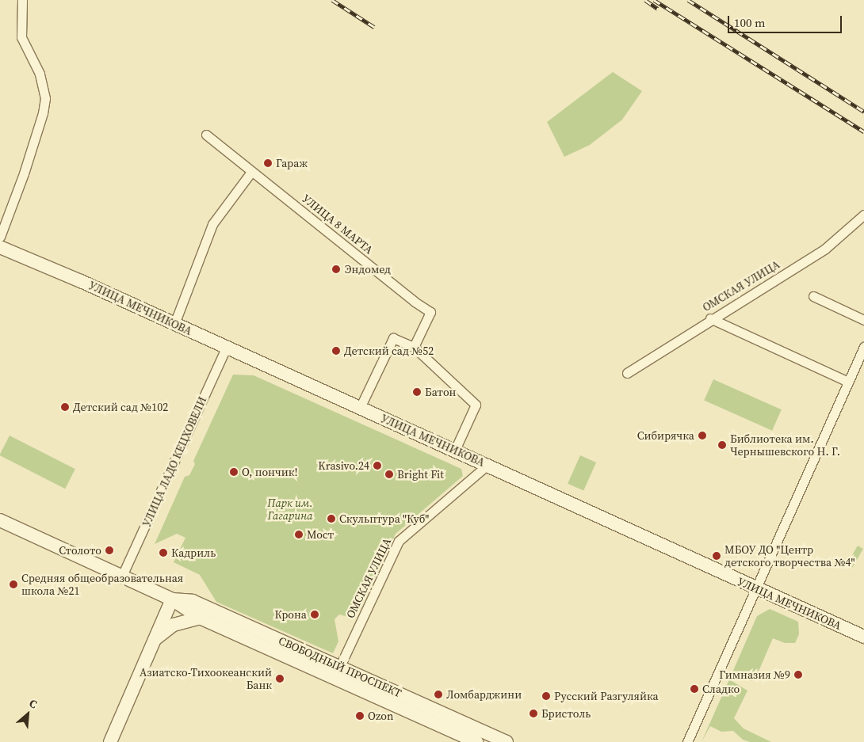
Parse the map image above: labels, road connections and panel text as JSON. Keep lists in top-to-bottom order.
{
  "streets": {
    "main road": ["УЛИЦА МЕЧНИКОВА", "СВОБОДНЫЙ ПРОСПЕКТ"],
    "street": ["УЛИЦА 8 МАРТА", "ОМСКАЯ УЛИЦА", "УЛИЦА ЛАДО КЕЦХОВЕЛИ"]
  },
  "crossings": [
    ["ОМСКАЯ УЛИЦА", "УЛИЦА МЕЧНИКОВА"],
    ["ОМСКАЯ УЛИЦА", "СВОБОДНЫЙ ПРОСПЕКТ"],
    ["УЛИЦА МЕЧНИКОВА", "УЛИЦА ЛАДО КЕЦХОВЕЛИ"],
    ["УЛИЦА ЛАДО КЕЦХОВЕЛИ", "СВОБОДНЫЙ ПРОСПЕКТ"]
  ],
  "parks": ["Парк им. Гагарина"],
  "places": [
    "Гараж",
    "Эндомед",
    "Детский сад №52",
    "Батон",
    "Детский сад №102",
    "Сибирячка",
    "Библиотека им. Чернышевского Н. Г.",
    "Krasivo.24",
    "О, пончик!",
    "Bright Fit",
    "Скульптура \"Куб\"",
    "Мост",
    "Столото",
    "Кадриль",
    "МБОУ ДО \"Центр детского творчества №4\"",
    "Средняя общеобразовательная школа №21",
    "Крона",
    "Гимназия №9",
    "Азиатско-Тихоокеанский Банк",
    "Сладко",
    "Ломбарджини",
    "Русский Разгуляйка",
    "Бристоль",
    "Ozon"
  ],
  "scale_bar": "100 m",
  "north": "top right"
}
